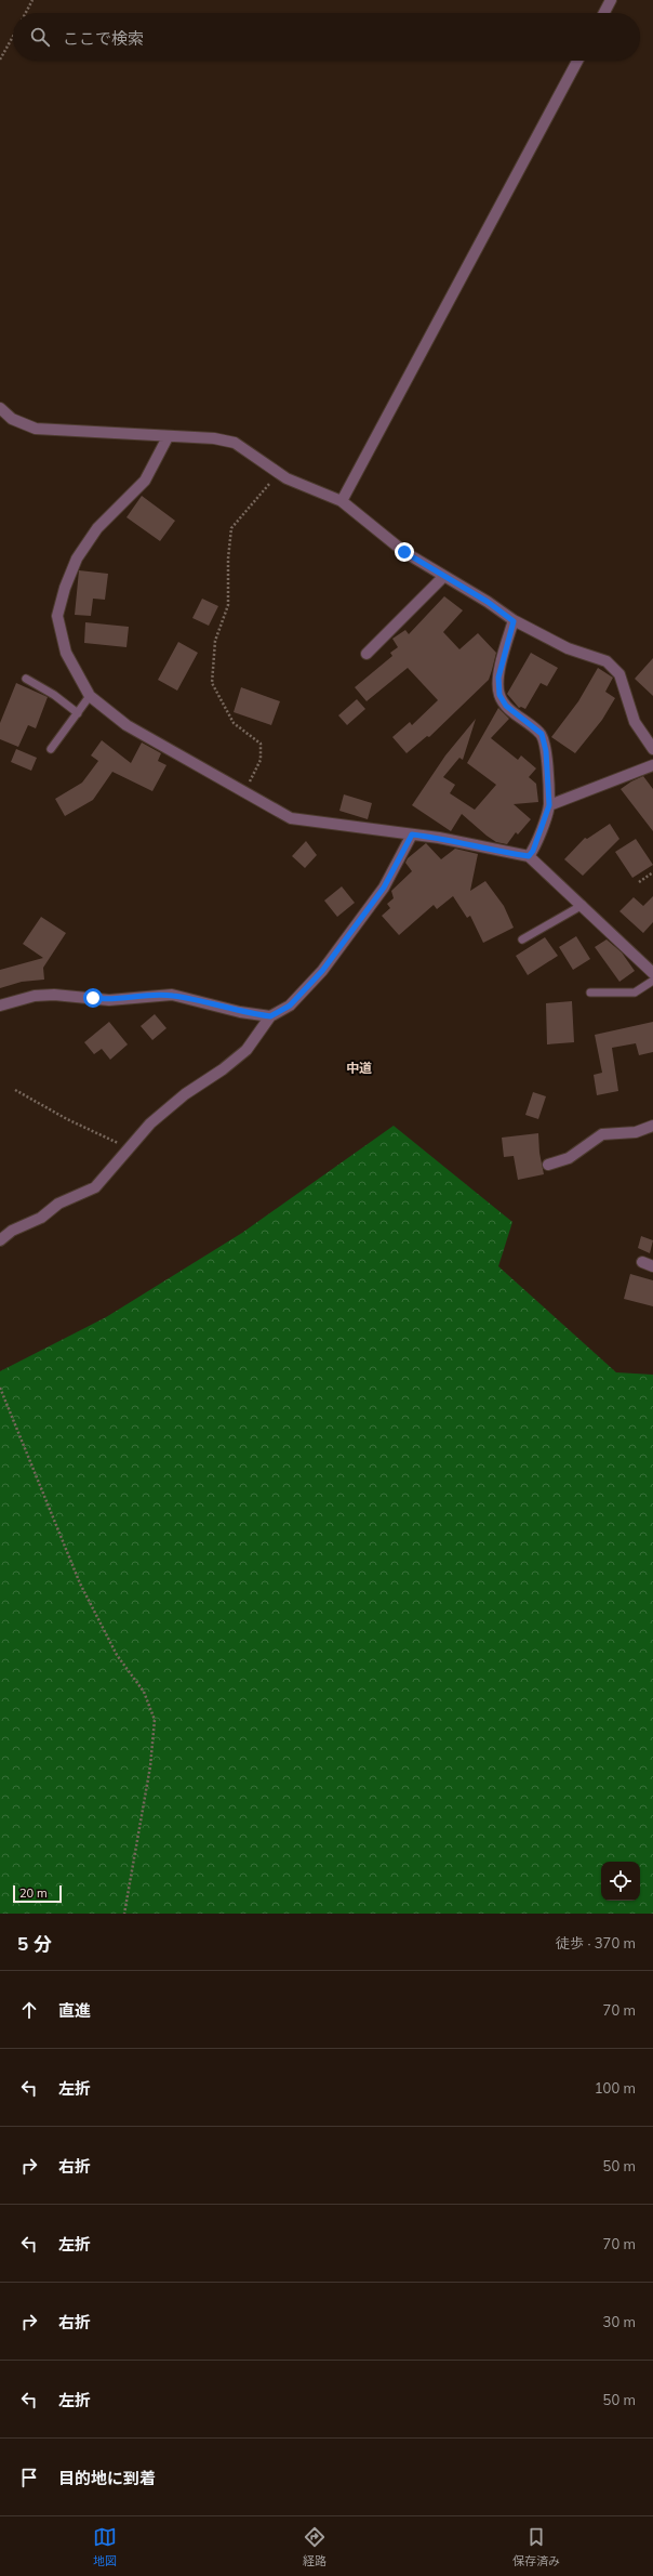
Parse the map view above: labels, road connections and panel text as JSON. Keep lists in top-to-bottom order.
{
  "districts": ["中道"],
  "scale_bar": "20 m",
  "page": {
    "search": "ここで検索",
    "scale": "20 m",
    "heading": ["5 分", "徒歩 · 370 m"],
    "list": [
      ["直進", "70 m"],
      ["左折", "100 m"],
      ["右折", "50 m"],
      ["左折", "70 m"],
      ["右折", "30 m"],
      ["左折", "50 m"],
      "目的地に到着"
    ],
    "nav": ["地図", "経路", "保存済み"]
  }
}
